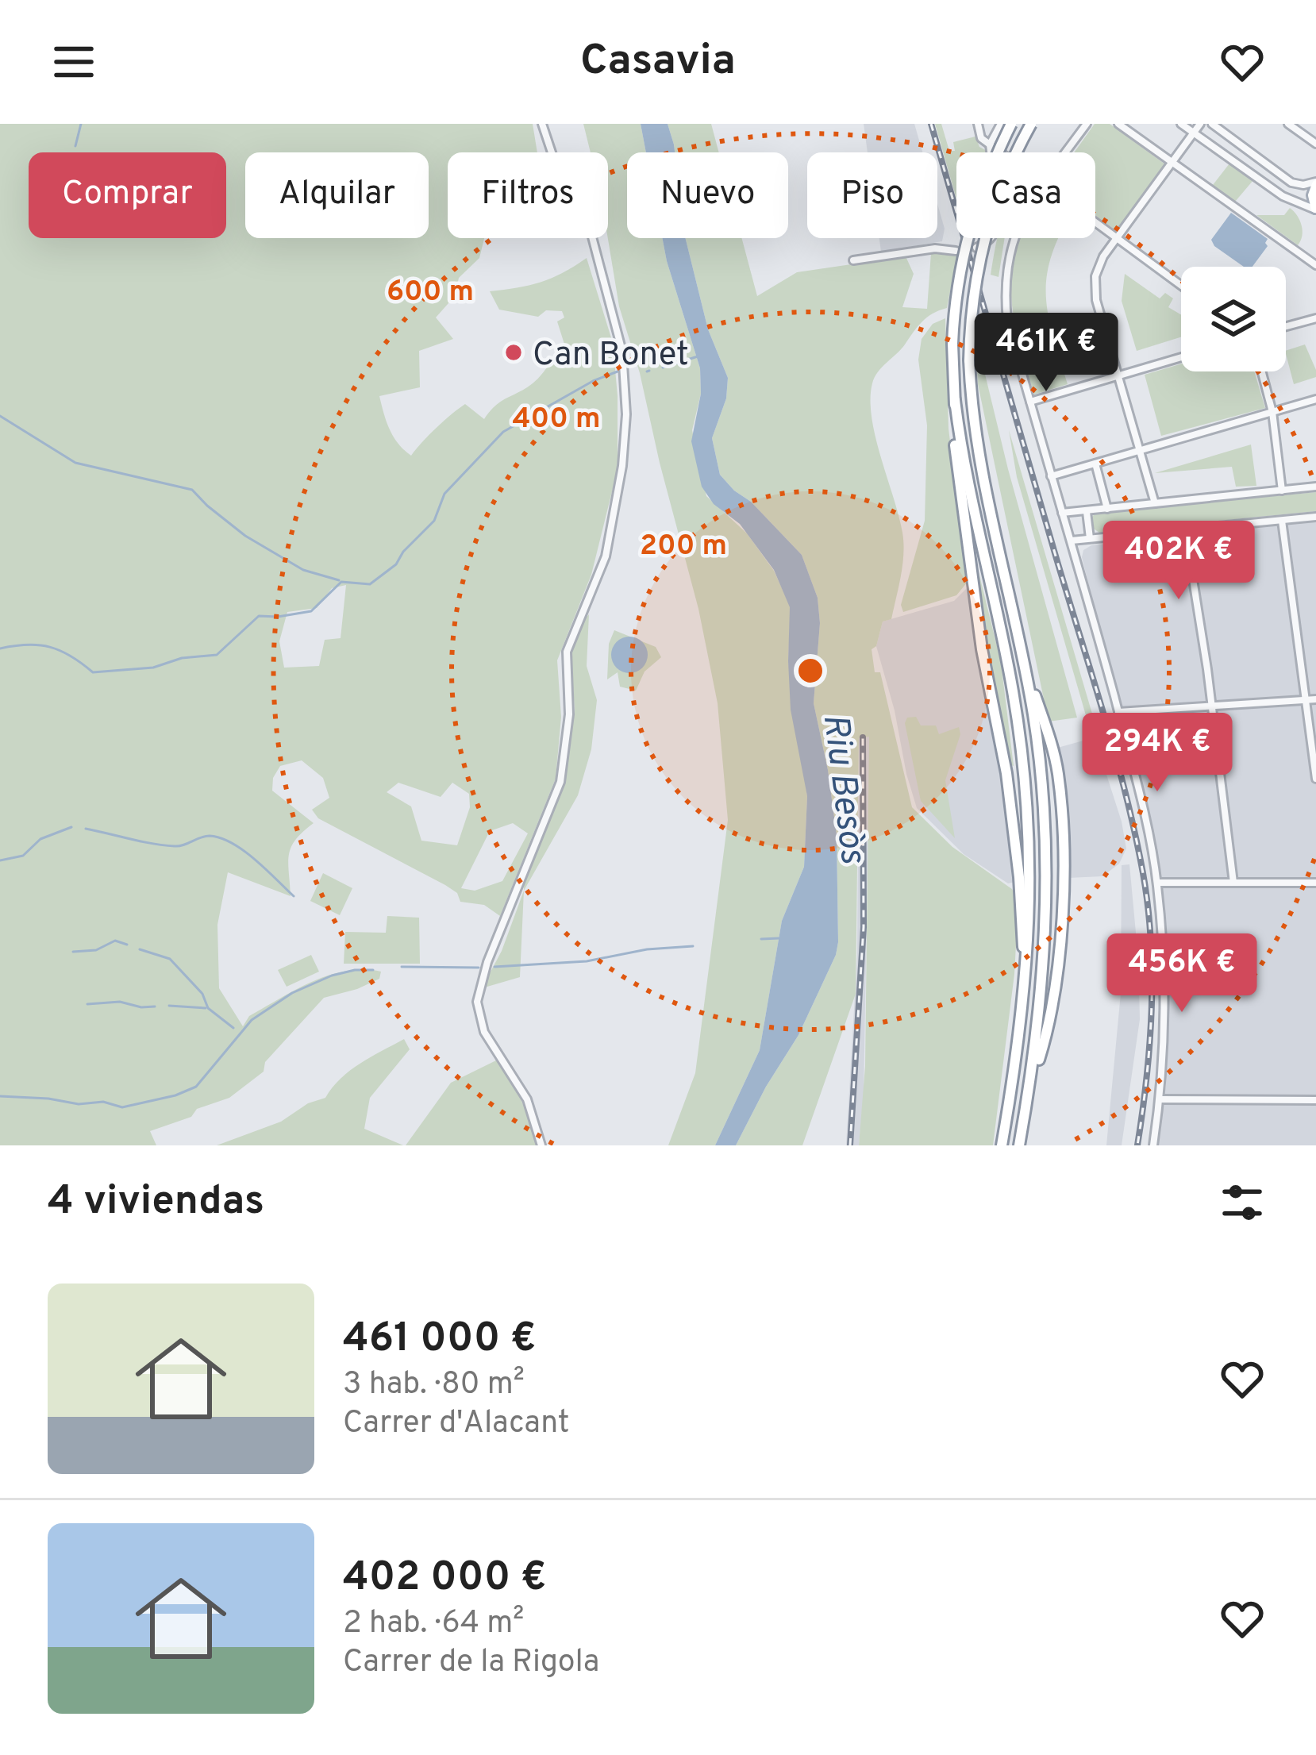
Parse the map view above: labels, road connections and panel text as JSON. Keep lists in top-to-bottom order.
{
  "water": ["Riu Besòs"],
  "places": ["Can Bonet"],
  "page": {
    "header": "Casavia",
    "chip": [
      "Comprar",
      "Alquilar",
      "Filtros",
      "Nuevo",
      "Piso",
      "Casa"
    ],
    "price": [
      "461K €",
      "402K €",
      "294K €",
      "456K €"
    ],
    "heading": "4 viviendas",
    "list": [
      {
        "name": "461 000 €",
        "note": "3 hab. · 80 m² · Carrer d'Alacant"
      },
      {
        "name": "402 000 €",
        "note": "2 hab. · 64 m² · Carrer de la Rigola"
      }
    ]
  },
  "rings": ["600 m", "400 m", "200 m"]
}
